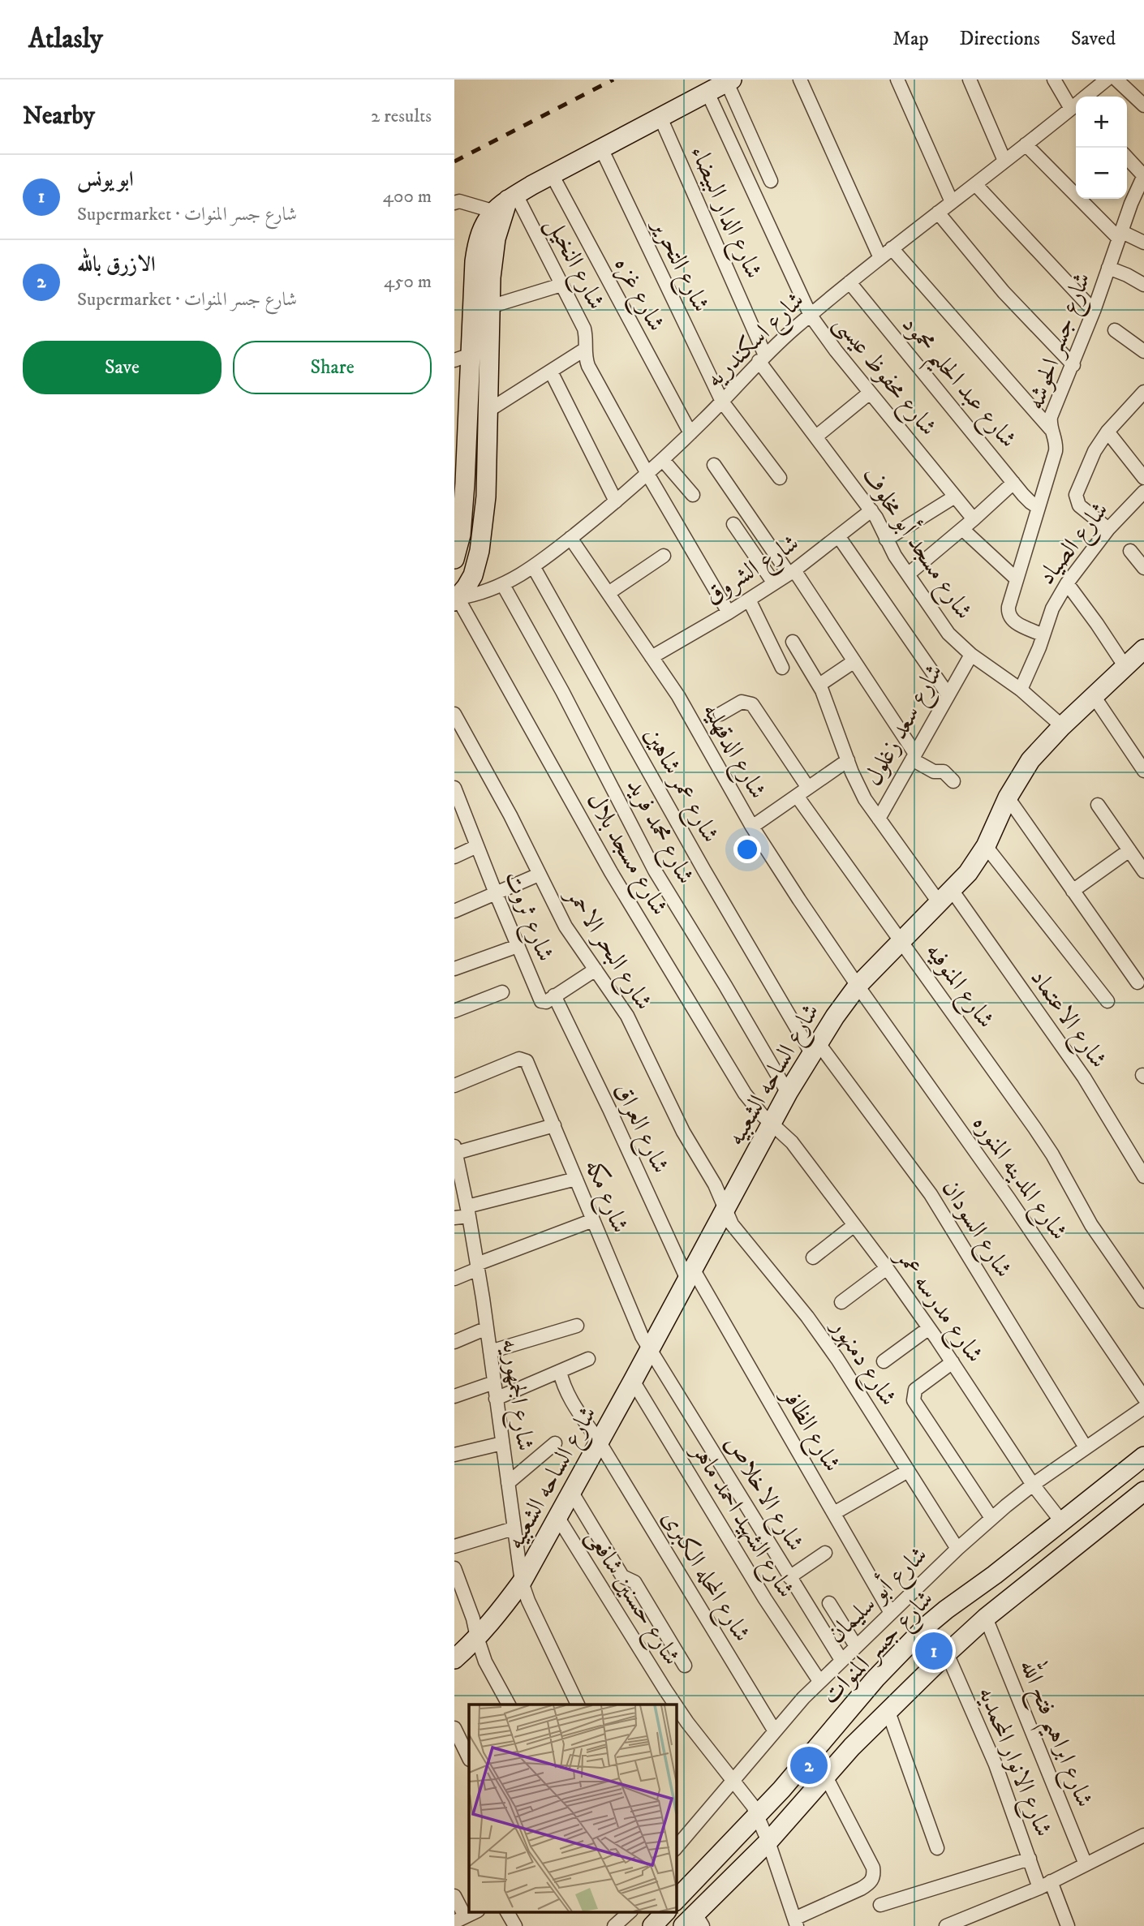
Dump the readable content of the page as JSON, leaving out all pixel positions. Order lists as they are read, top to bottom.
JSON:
{
  "streets": {
    "street": [
      "شارع الدار البيضاء",
      "شارع النخيل",
      "شارع التحرير",
      "شارع غزه",
      "شارع اسكندريه",
      "شارع جسر الحوشه",
      "شارع محفوظ عيسى",
      "شارع عبد الحليم محمود",
      "شارع مسجد أبو مخلوف",
      "شارع الصياد",
      "شارع الشروق",
      "شارع سعد زغلول",
      "شارع الدقهليه",
      "شارع عمر شاهين",
      "شارع محمد فريد",
      "شارع مسجد بلال",
      "شارع ثروت",
      "شارع البحر الاحمر",
      "شارع المنوفيه",
      "شارع الاعتماد",
      "شارع الساحه الشعبيه",
      "شارع العراق",
      "شارع المدينه المنوره",
      "شارع مكه",
      "شارع السودان",
      "شارع مدرسه عمر",
      "شارع دمنهور",
      "شارع الجمهوريه",
      "شارع الظافر",
      "شارع الاخلاص",
      "شارع الشهيد احمد ماهر",
      "شارع المحله الكبرى",
      "شارع أبو سليمان",
      "شارع حسنين شافعى",
      "شارع جسر المنوات",
      "شارع ابراهيم فتح الله",
      "شارع الانوار المحمديه"
    ]
  },
  "crossings": [
    ["شارع الدار البيضاء", "شارع اسكندريه"],
    ["شارع الدار البيضاء", "شارع مسجد أبو مخلوف"],
    ["شارع النخيل", "شارع اسكندريه"],
    ["شارع النخيل", "شارع الشروق"],
    ["شارع التحرير", "شارع اسكندريه"],
    ["شارع غزه", "شارع اسكندريه"],
    ["شارع اسكندريه", "شارع محفوظ عيسى"],
    ["شارع اسكندريه", "شارع عبد الحليم محمود"],
    ["شارع اسكندريه", "شارع مسجد أبو مخلوف"],
    ["شارع اسكندريه", "شارع الدقهليه"],
    ["شارع اسكندريه", "شارع عمر شاهين"],
    ["شارع اسكندريه", "شارع محمد فريد"],
    ["شارع اسكندريه", "شارع مسجد بلال"],
    ["شارع جسر الحوشه", "شارع عبد الحليم محمود"],
    ["شارع جسر الحوشه", "شارع الصياد"],
    ["شارع مسجد أبو مخلوف", "شارع الصياد"],
    ["شارع مسجد أبو مخلوف", "شارع الشروق"],
    ["شارع مسجد أبو مخلوف", "شارع سعد زغلول"],
    ["شارع مسجد أبو مخلوف", "شارع الساحه الشعبيه"],
    ["شارع الشروق", "شارع الدقهليه"],
    ["شارع سعد زغلول", "شارع الاعتماد"],
    ["شارع الدقهليه", "شارع الساحه الشعبيه"],
    ["شارع الدقهليه", "شارع المدينه المنوره"],
    ["شارع عمر شاهين", "شارع الساحه الشعبيه"],
    ["شارع عمر شاهين", "شارع السودان"],
    ["شارع محمد فريد", "شارع الساحه الشعبيه"],
    ["شارع مسجد بلال", "شارع الساحه الشعبيه"],
    ["شارع مسجد بلال", "شارع مدرسه عمر"],
    ["شارع ثروت", "شارع البحر الاحمر"],
    ["شارع ثروت", "شارع العراق"],
    ["شارع البحر الاحمر", "شارع الساحه الشعبيه"],
    ["شارع البحر الاحمر", "شارع دمنهور"],
    ["شارع المنوفيه", "شارع الساحه الشعبيه"],
    ["شارع الاعتماد", "شارع الساحه الشعبيه"],
    ["شارع الساحه الشعبيه", "شارع العراق"],
    ["شارع الساحه الشعبيه", "شارع المدينه المنوره"],
    ["شارع الساحه الشعبيه", "شارع مكه"],
    ["شارع الساحه الشعبيه", "شارع السودان"],
    ["شارع الساحه الشعبيه", "شارع مدرسه عمر"],
    ["شارع الساحه الشعبيه", "شارع دمنهور"],
    ["شارع الساحه الشعبيه", "شارع الجمهوريه"],
    ["شارع الساحه الشعبيه", "شارع الظافر"],
    ["شارع الساحه الشعبيه", "شارع الاخلاص"],
    ["شارع الساحه الشعبيه", "شارع الشهيد احمد ماهر"],
    ["شارع الساحه الشعبيه", "شارع المحله الكبرى"],
    ["شارع الساحه الشعبيه", "شارع حسنين شافعى"],
    ["شارع العراق", "شارع الظافر"],
    ["شارع مكه", "شارع الاخلاص"],
    ["شارع السودان", "شارع أبو سليمان"],
    ["شارع مدرسه عمر", "شارع أبو سليمان"],
    ["شارع مدرسه عمر", "شارع جسر المنوات"],
    ["شارع دمنهور", "شارع أبو سليمان"],
    ["شارع الظافر", "شارع أبو سليمان"],
    ["شارع الاخلاص", "شارع أبو سليمان"],
    ["شارع الشهيد احمد ماهر", "شارع أبو سليمان"],
    ["شارع المحله الكبرى", "شارع أبو سليمان"],
    ["شارع أبو سليمان", "شارع حسنين شافعى"]
  ],
  "page": {
    "header": "Atlasly",
    "nav": ["Map", "Directions", "Saved"],
    "heading": ["Nearby", "2 results"],
    "map_buttons": ["+", "−"],
    "list": [
      {
        "mark": "1",
        "name": "ابو يونس",
        "note": "Supermarket · شارع جسر المنوات",
        "value": "400 m"
      },
      {
        "mark": "2",
        "name": "الازرق بالله",
        "note": "Supermarket · شارع جسر المنوات",
        "value": "450 m"
      }
    ],
    "buttons": ["Save", "Share"],
    "pins": ["1", "2"]
  }
}
